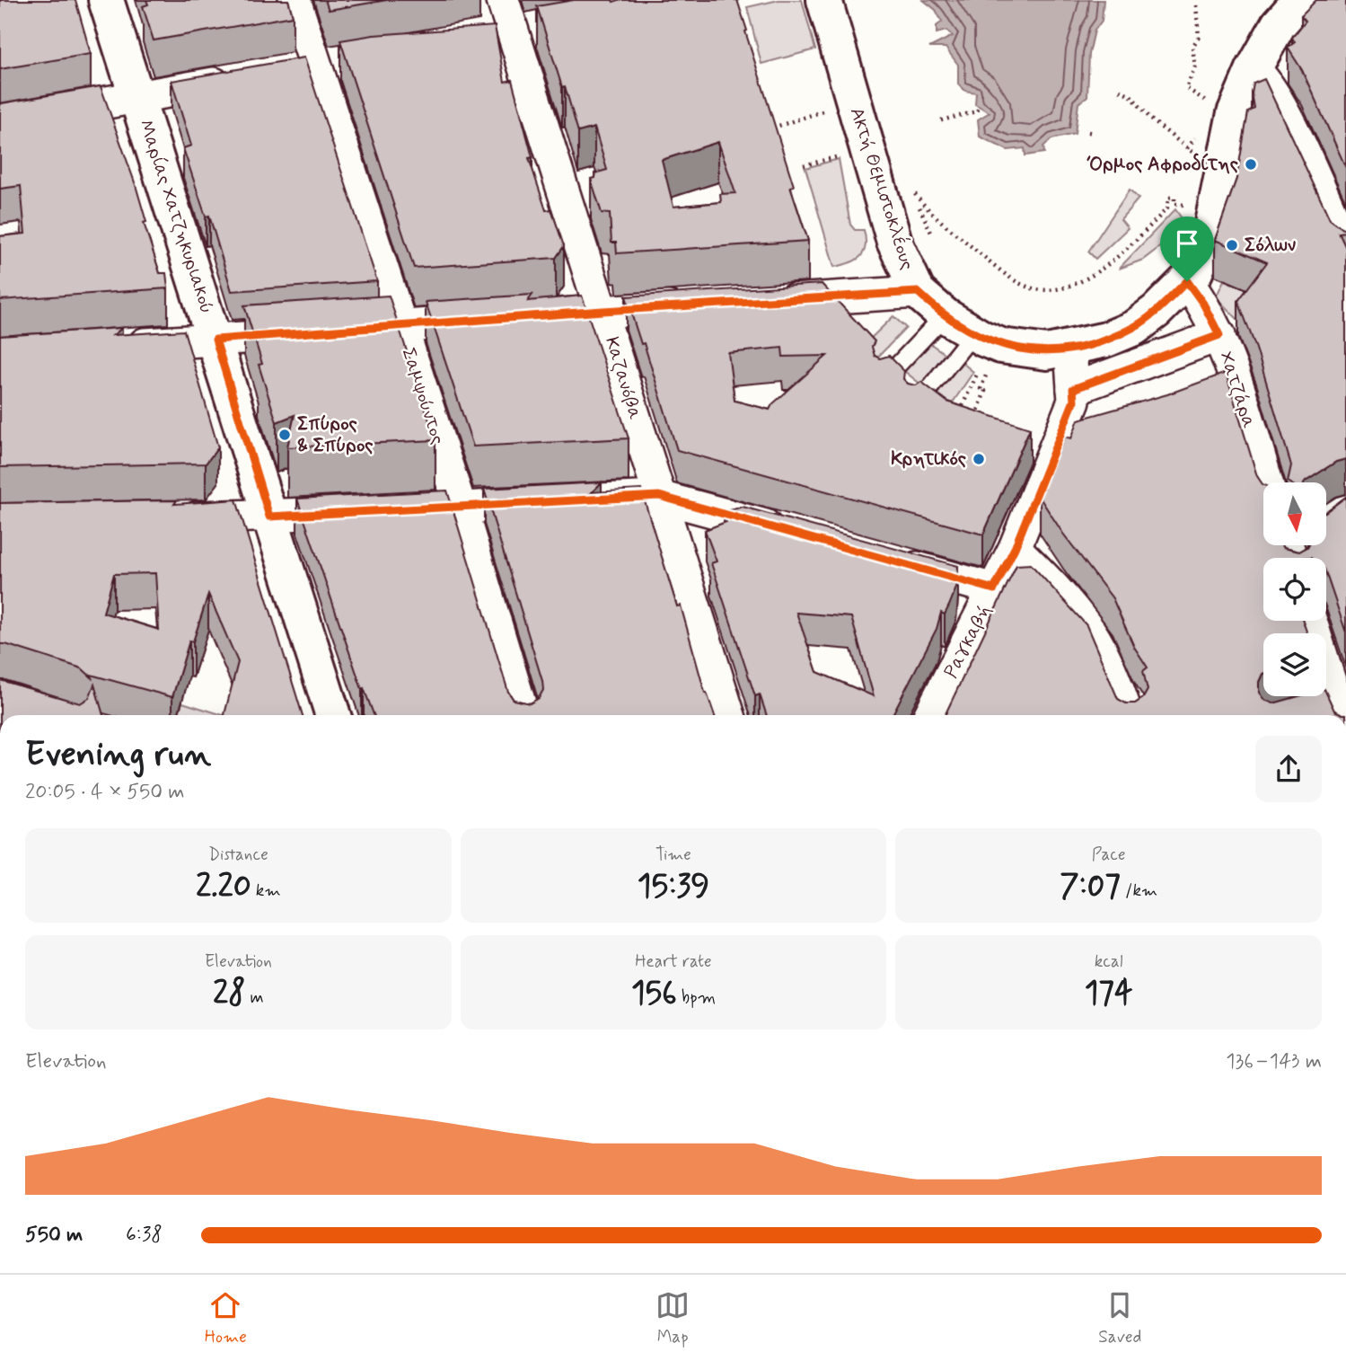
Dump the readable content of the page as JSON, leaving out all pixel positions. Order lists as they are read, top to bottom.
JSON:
{
  "streets": {
    "main road": ["Ακτή Θεμιστοκλέους", "Μαρίας Χατζηκυριακού"],
    "street": [
      "Καζανόβα",
      "Χατζάρα",
      "Σαμψούντος",
      "Ραγκαβή"
    ]
  },
  "crossings": [
    ["Ακτή Θεμιστοκλέους", "Χατζάρα"],
    ["Ακτή Θεμιστοκλέους", "Ραγκαβή"]
  ],
  "places": [
    "Όρμος Αφροδίτης",
    "Σόλων",
    "Σπύρος & Σπύρος",
    "Κρητικός"
  ],
  "north": "bottom",
  "page": {
    "heading": ["Evening run", "20:05 · 4 × 550 m"],
    "stats": [
      ["Distance", "2.20 km"],
      ["Time", "15:39"],
      ["Pace", "7:07 /km"],
      ["Elevation", "28 m"],
      ["Heart rate", "156 bpm"],
      ["kcal", "174"]
    ],
    "chart": ["Elevation", "136–143 m"],
    "list": [
      {
        "name": "550 m",
        "note": "6:38"
      }
    ],
    "tabs": ["Home", "Map", "Saved"]
  }
}
